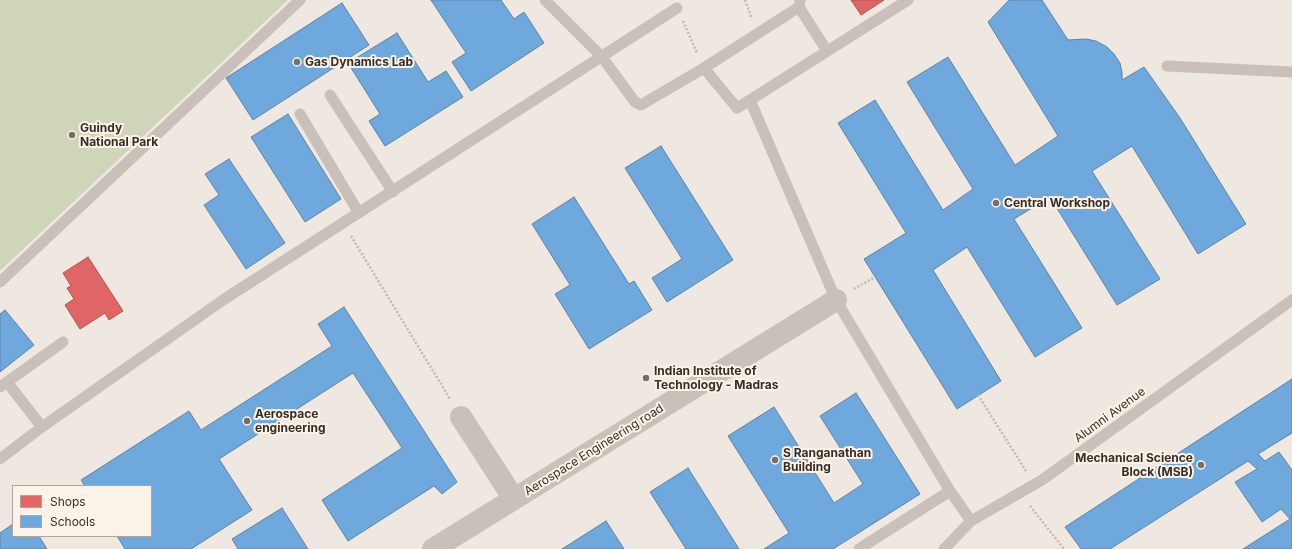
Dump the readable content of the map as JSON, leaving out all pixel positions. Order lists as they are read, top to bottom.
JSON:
{
  "streets": {
    "street": ["Aerospace Engineering road"],
    "lane": ["Alumni Avenue"]
  },
  "places": [
    "Gas Dynamics Lab",
    "Guindy National Park",
    "Central Workshop",
    "Indian Institute of Technology - Madras",
    "Aerospace engineering",
    "S Ranganathan Building",
    "Mechanical Science Block (MSB)"
  ],
  "legend": ["Shops", "Schools"]
}
